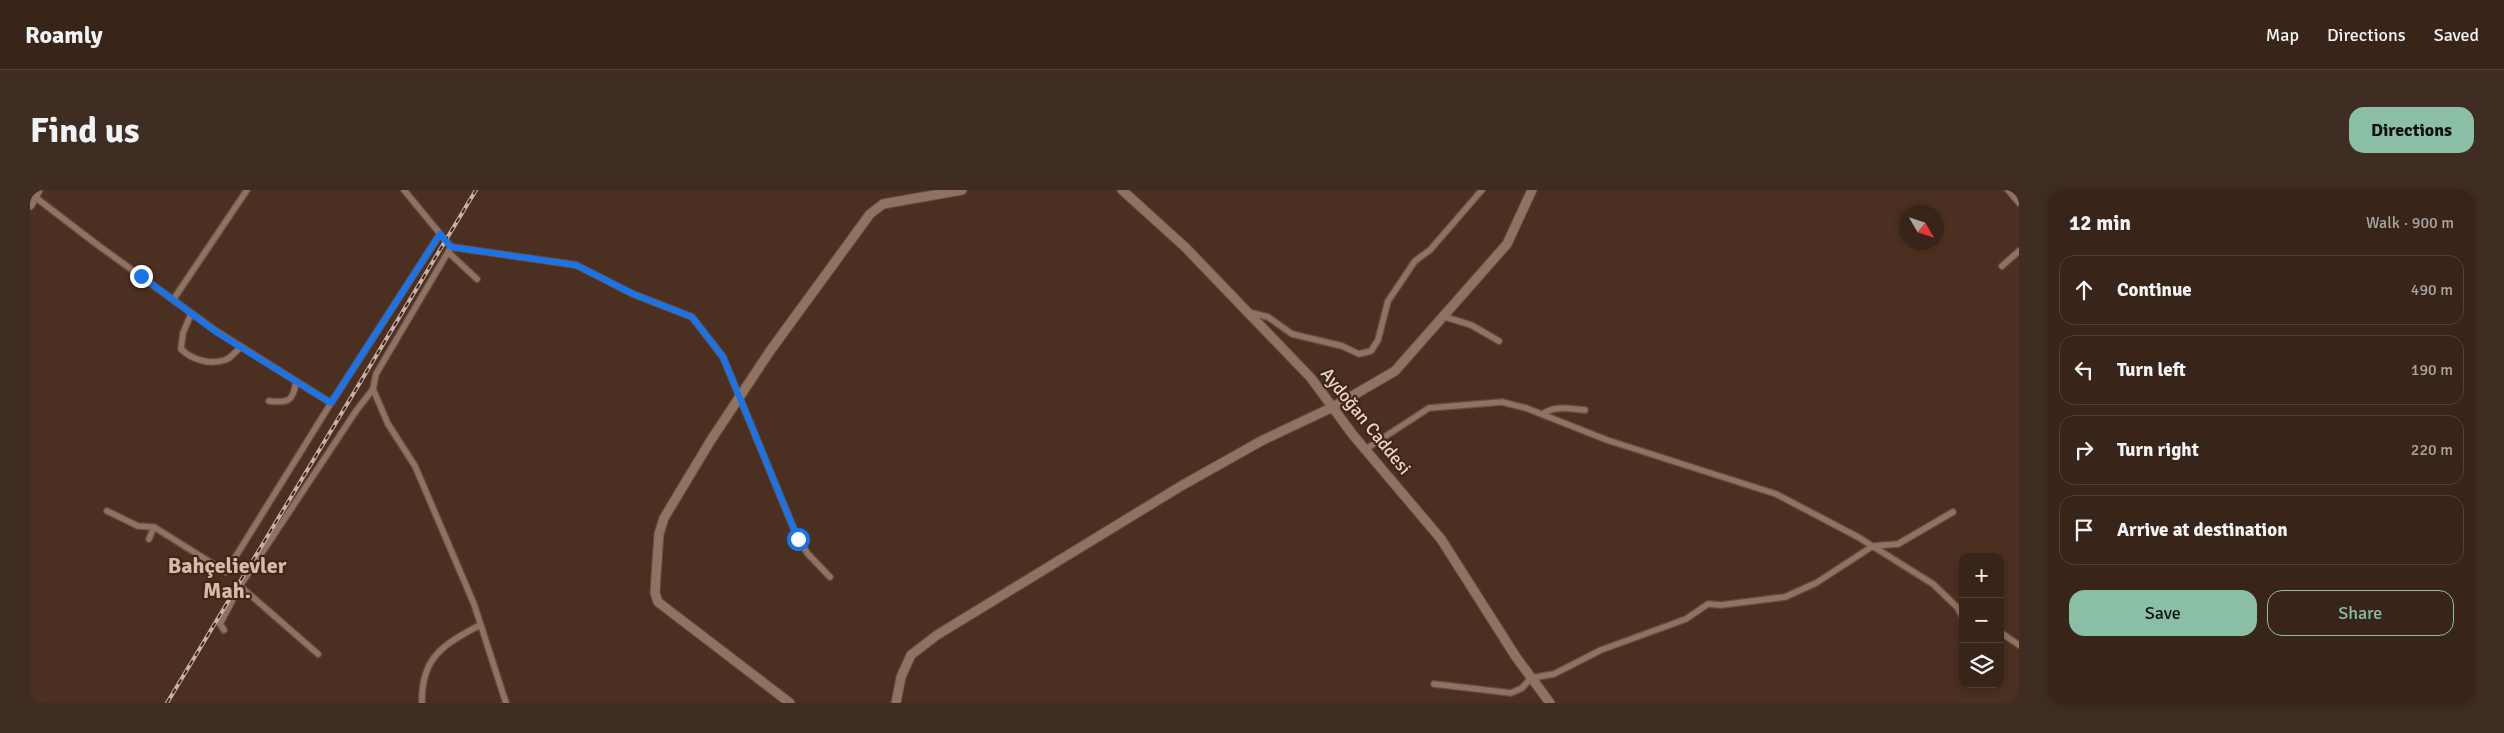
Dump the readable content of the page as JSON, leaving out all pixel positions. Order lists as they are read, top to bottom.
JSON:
{
  "streets": {
    "street": ["Aydoğan Caddesi"]
  },
  "districts": ["Bahçelievler Mah."],
  "north": "bottom right",
  "page": {
    "header": "Roamly",
    "nav": ["Map", "Directions", "Saved"],
    "buttons": [
      "Directions",
      ["Save", "Share"]
    ],
    "title": "Find us",
    "heading": ["12 min", "Walk · 900 m"],
    "list": [
      ["Continue", "490 m"],
      ["Turn left", "190 m"],
      ["Turn right", "220 m"],
      "Arrive at destination"
    ],
    "map_buttons": ["+", "−"]
  }
}
